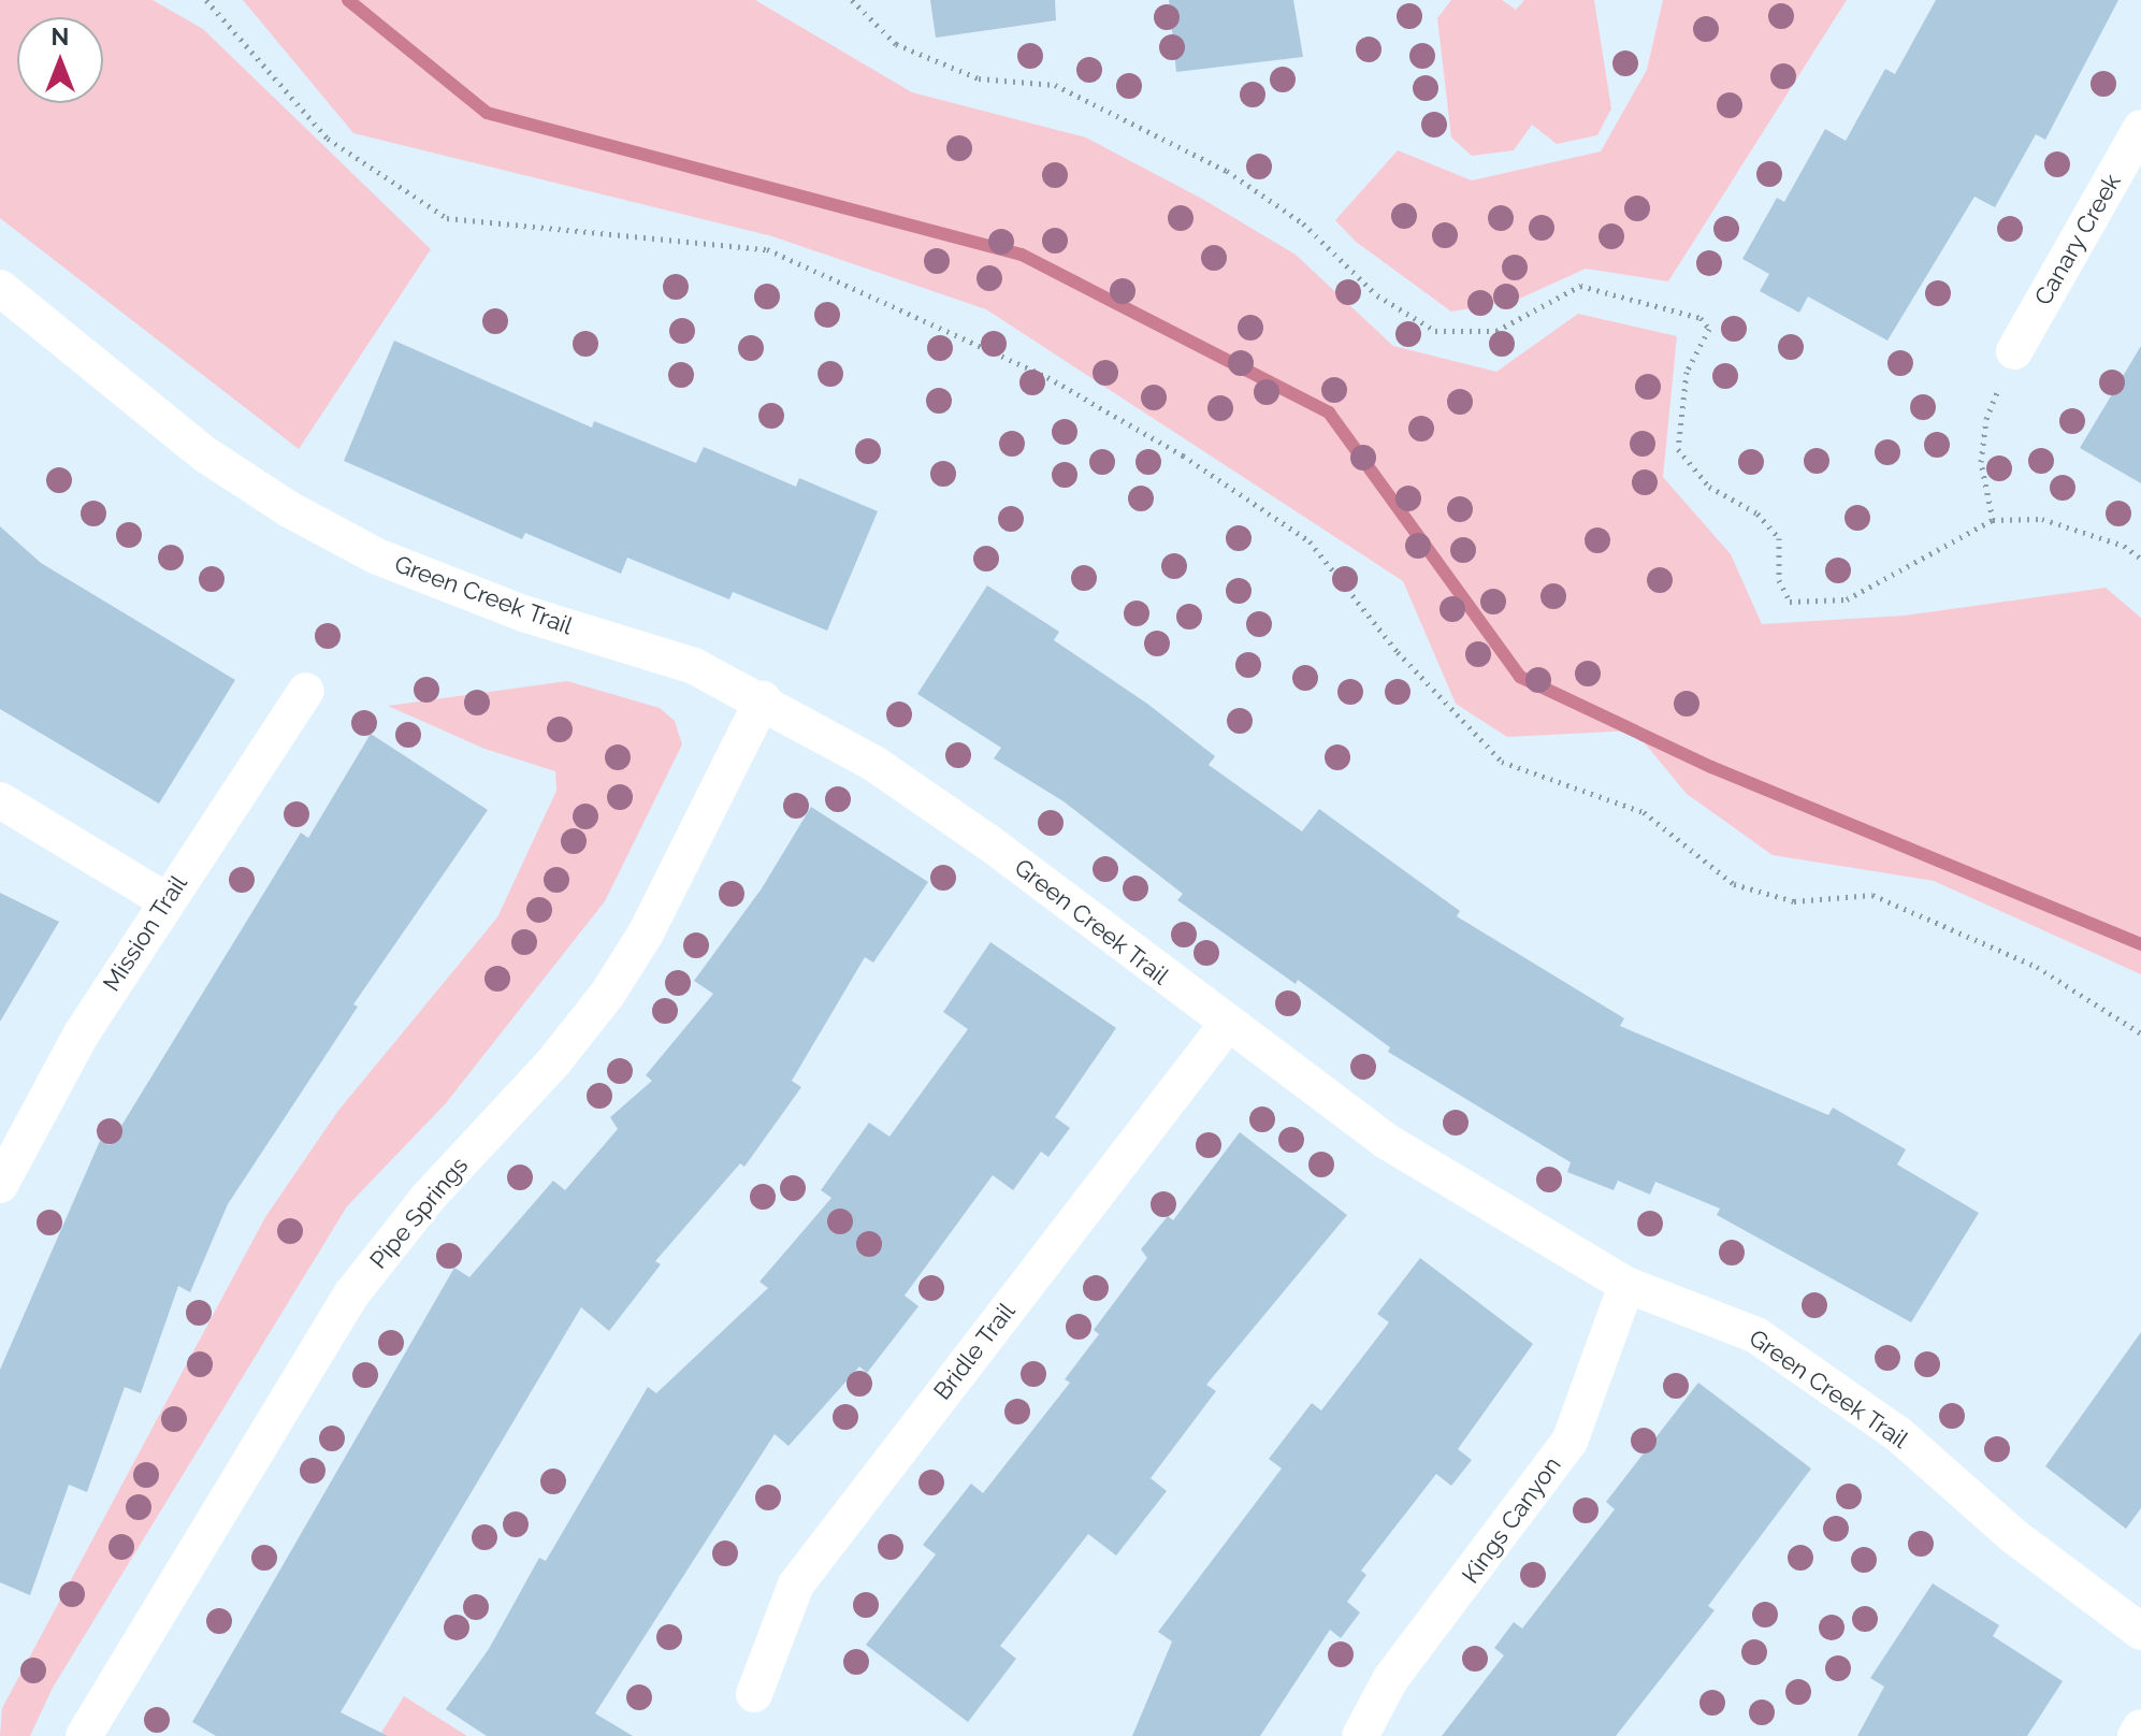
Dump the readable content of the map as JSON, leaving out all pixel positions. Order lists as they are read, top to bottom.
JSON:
{
  "streets": {
    "street": [
      "Canary Creek",
      "Green Creek Trail",
      "Mission Trail",
      "Pipe Springs",
      "Bridle Trail",
      "Kings Canyon"
    ]
  },
  "crossings": [
    ["Green Creek Trail", "Pipe Springs"],
    ["Green Creek Trail", "Bridle Trail"],
    ["Green Creek Trail", "Kings Canyon"]
  ],
  "north": "top"
}
